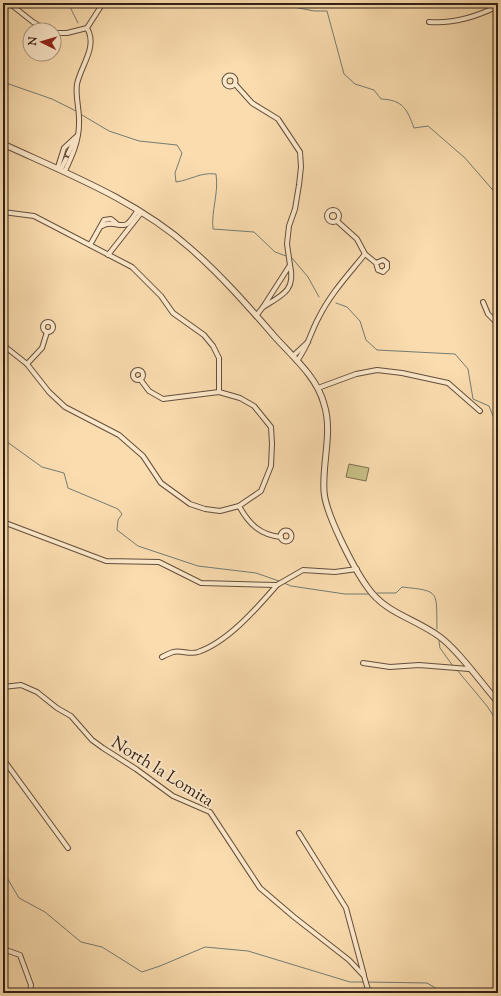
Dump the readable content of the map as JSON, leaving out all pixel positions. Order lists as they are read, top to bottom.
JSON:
{
  "streets": {
    "street": ["North la Lomita"]
  },
  "north": "left"
}
